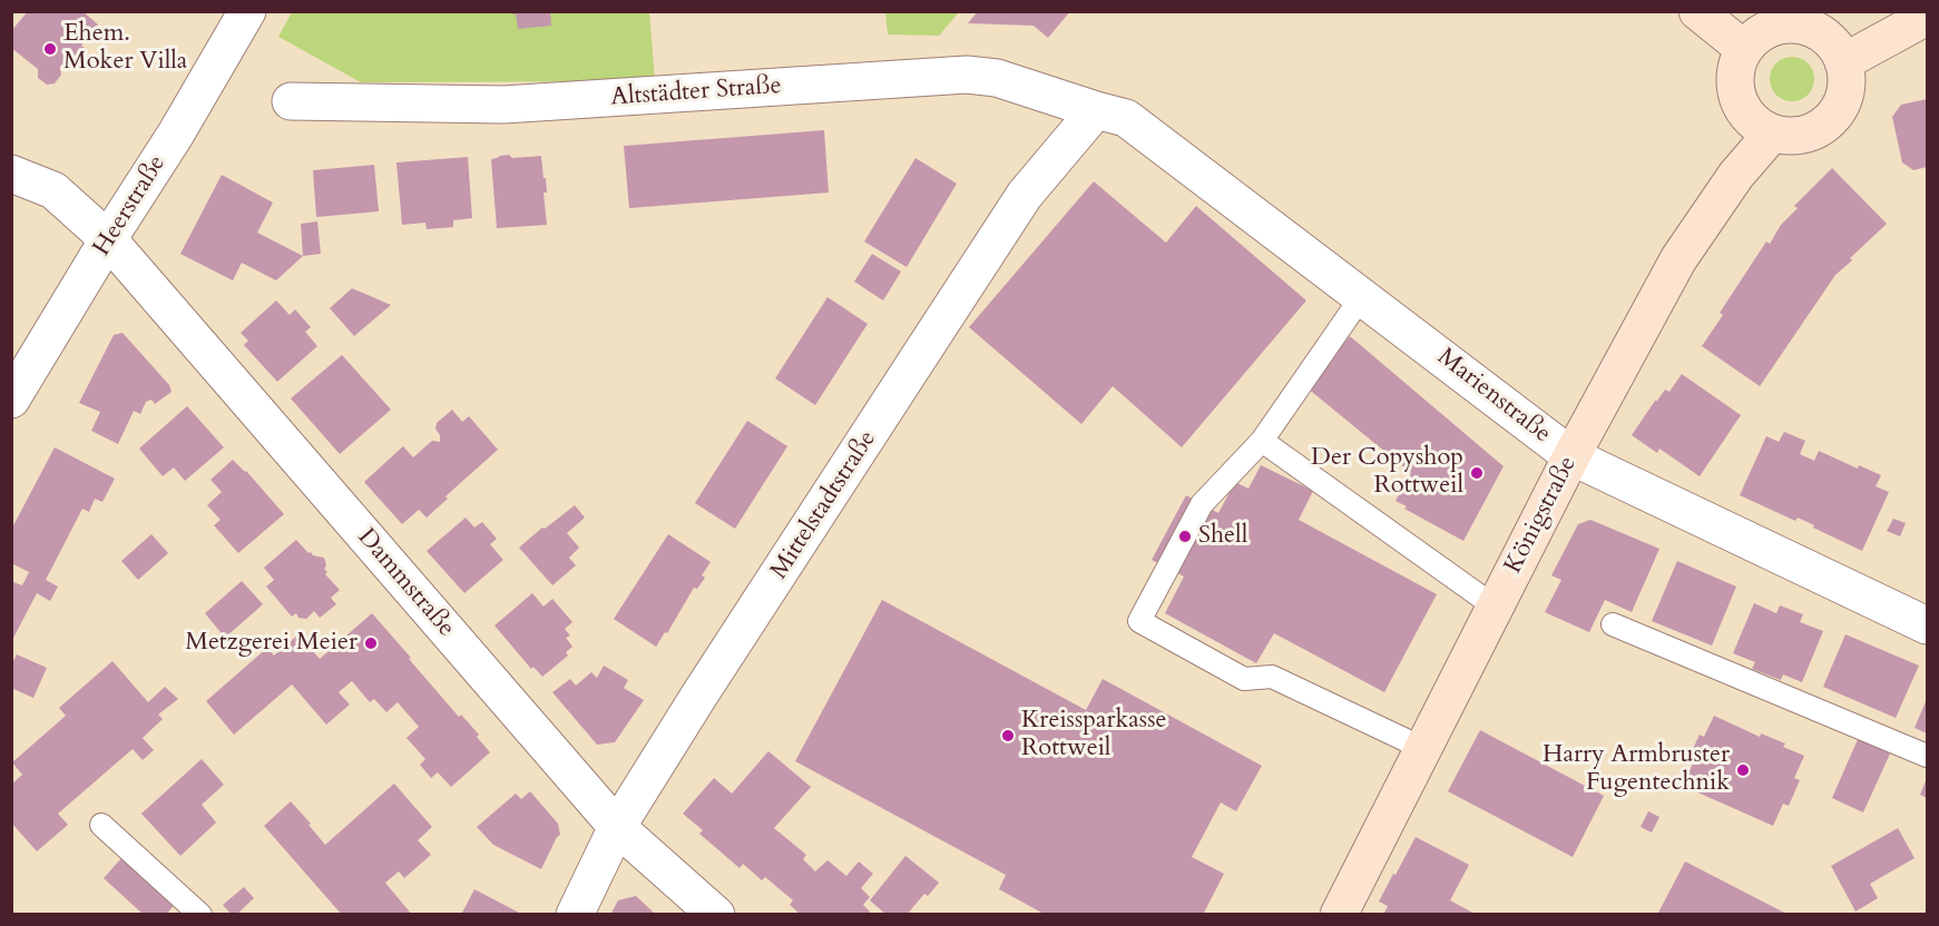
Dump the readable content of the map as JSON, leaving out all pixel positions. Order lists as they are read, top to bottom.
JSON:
{
  "streets": {
    "street": [
      "Altstädter Straße",
      "Heerstraße",
      "Marienstraße",
      "Mittelstadtstraße",
      "Königstraße",
      "Dammstraße"
    ]
  },
  "crossings": [
    ["Altstädter Straße", "Marienstraße"],
    ["Altstädter Straße", "Mittelstadtstraße"],
    ["Heerstraße", "Dammstraße"],
    ["Marienstraße", "Mittelstadtstraße"],
    ["Marienstraße", "Königstraße"],
    ["Mittelstadtstraße", "Dammstraße"]
  ],
  "places": [
    "Ehem. Moker Villa",
    "Der Copyshop Rottweil",
    "Shell",
    "Metzgerei Meier",
    "Kreissparkasse Rottweil",
    "Harry Armbruster Fugentechnik"
  ]
}
